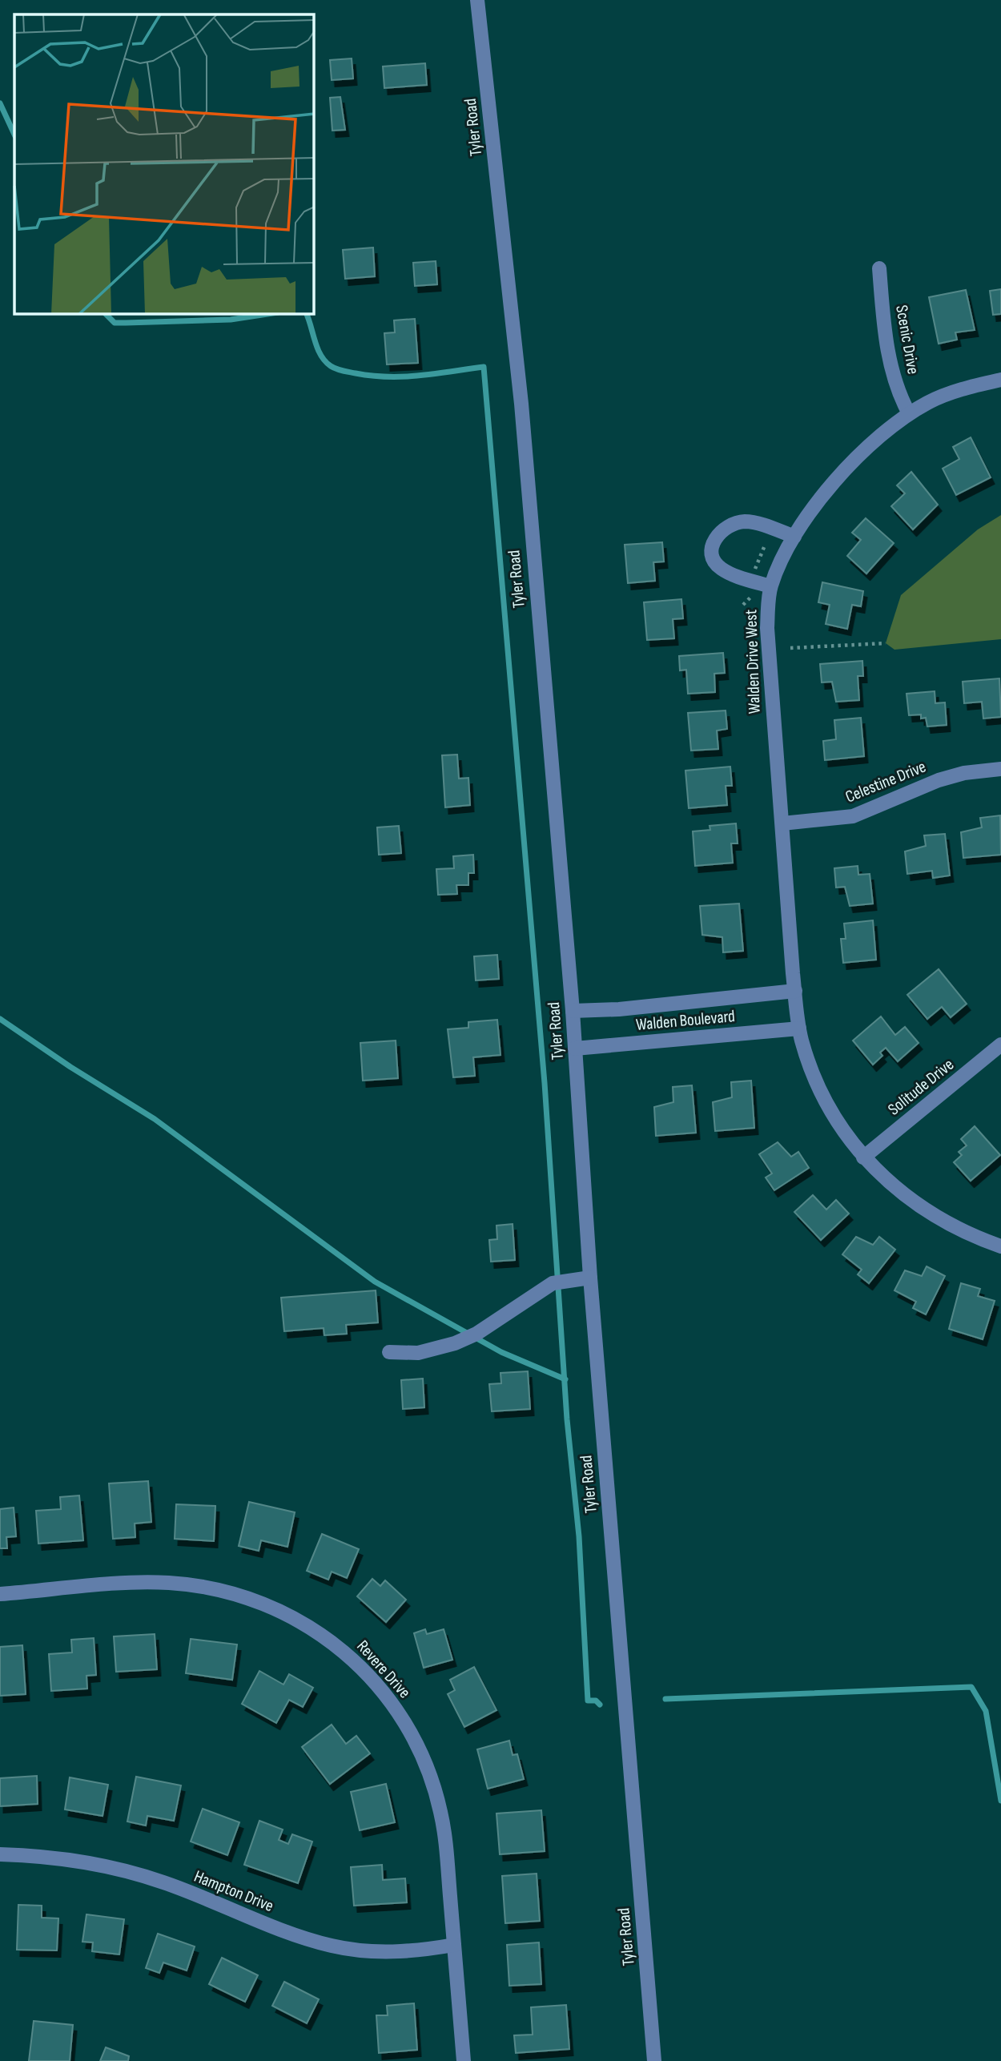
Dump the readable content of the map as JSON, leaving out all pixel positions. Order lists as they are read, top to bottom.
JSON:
{
  "streets": {
    "street": [
      "Tyler Road",
      "Scenic Drive",
      "Walden Drive West",
      "Celestine Drive",
      "Walden Boulevard",
      "Solitude Drive",
      "Revere Drive",
      "Hampton Drive"
    ]
  },
  "crossings": [
    ["Tyler Road", "Walden Boulevard"],
    ["Scenic Drive", "Walden Drive West"],
    ["Walden Drive West", "Celestine Drive"],
    ["Walden Drive West", "Walden Boulevard"],
    ["Walden Drive West", "Solitude Drive"],
    ["Revere Drive", "Hampton Drive"]
  ]
}
